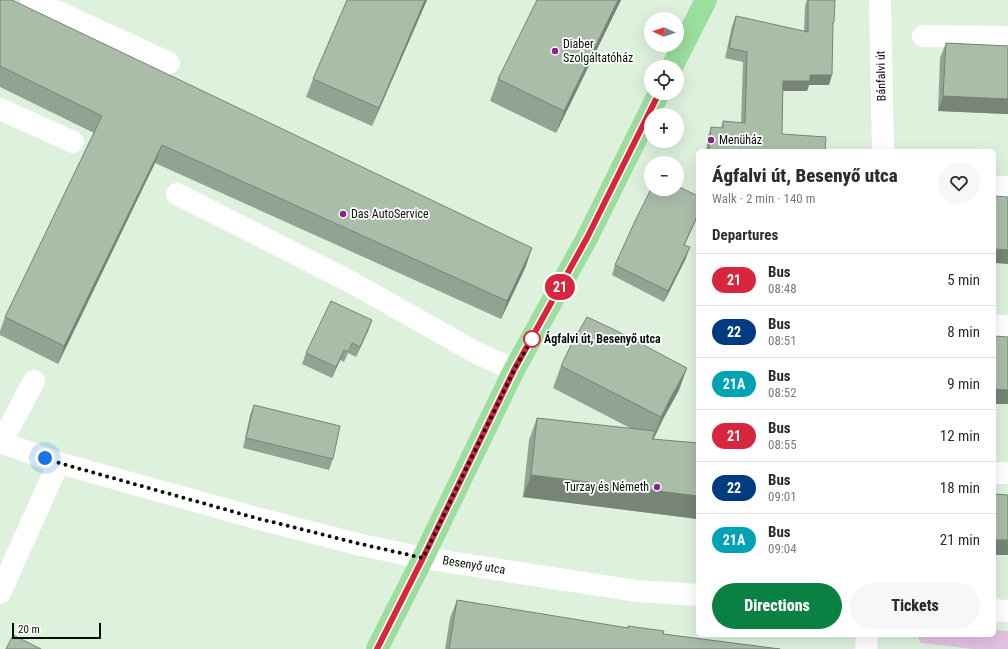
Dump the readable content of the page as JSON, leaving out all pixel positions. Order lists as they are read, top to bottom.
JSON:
{
  "streets": {
    "street": ["Bánfalvi út", "Besenyő utca"]
  },
  "places": [
    "Diaber Szolgáltatóház",
    "Menüház",
    "Das AutoService",
    "Ágfalvi út, Besenyő utca",
    "Turzay és Németh"
  ],
  "lines": ["bus line 21"],
  "scale_bar": "20 m",
  "north": "left",
  "page": {
    "on_map": "21",
    "map_buttons": ["+", "−"],
    "heading": [
      ["Ágfalvi út, Besenyő utca", "Walk · 2 min · 140 m"],
      "Departures"
    ],
    "list": [
      {
        "mark": "21",
        "name": "Bus",
        "note": "08:48",
        "value": "5 min"
      },
      {
        "mark": "22",
        "name": "Bus",
        "note": "08:51",
        "value": "8 min"
      },
      {
        "mark": "21A",
        "name": "Bus",
        "note": "08:52",
        "value": "9 min"
      },
      {
        "mark": "21",
        "name": "Bus",
        "note": "08:55",
        "value": "12 min"
      },
      {
        "mark": "22",
        "name": "Bus",
        "note": "09:01",
        "value": "18 min"
      },
      {
        "mark": "21A",
        "name": "Bus",
        "note": "09:04",
        "value": "21 min"
      }
    ],
    "buttons": ["Directions", "Tickets"],
    "scale": "20 m"
  }
}
